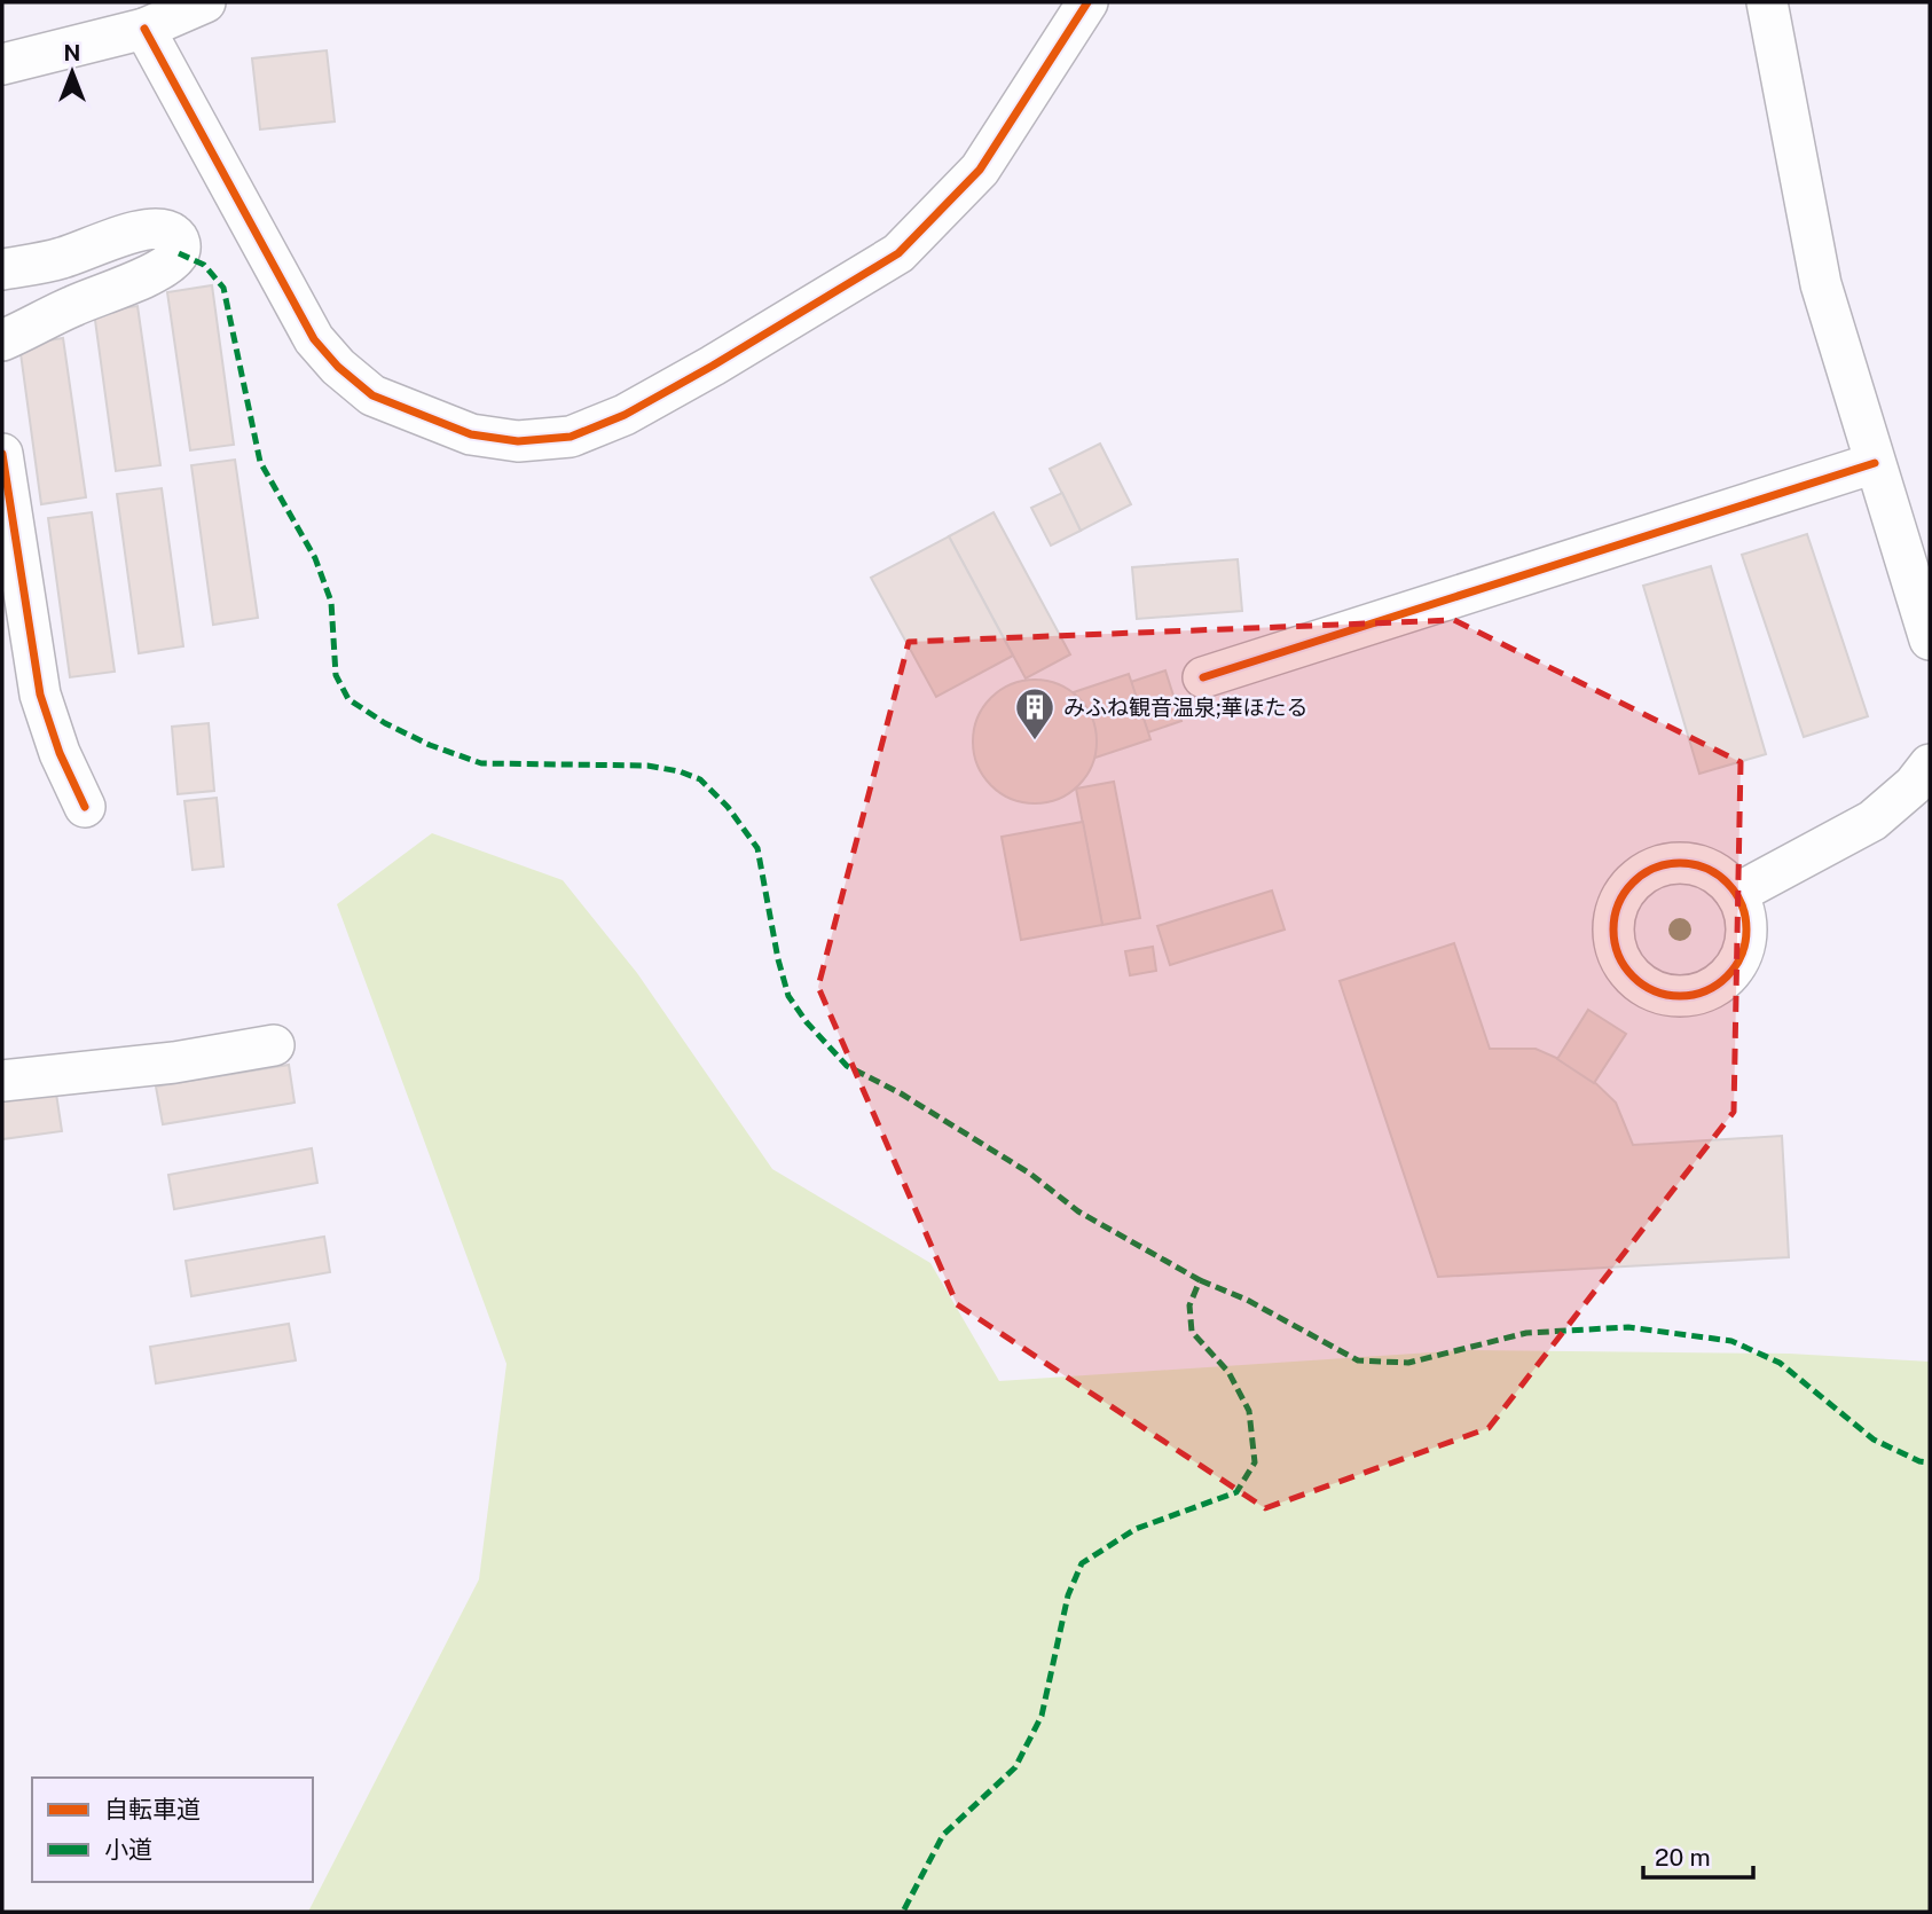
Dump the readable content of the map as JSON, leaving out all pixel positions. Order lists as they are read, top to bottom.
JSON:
{
  "places": {
    "building": ["みふね観音温泉;華ほたる"]
  },
  "legend": ["自転車道", "小道"],
  "scale_bar": "20 m",
  "north": "top"
}
